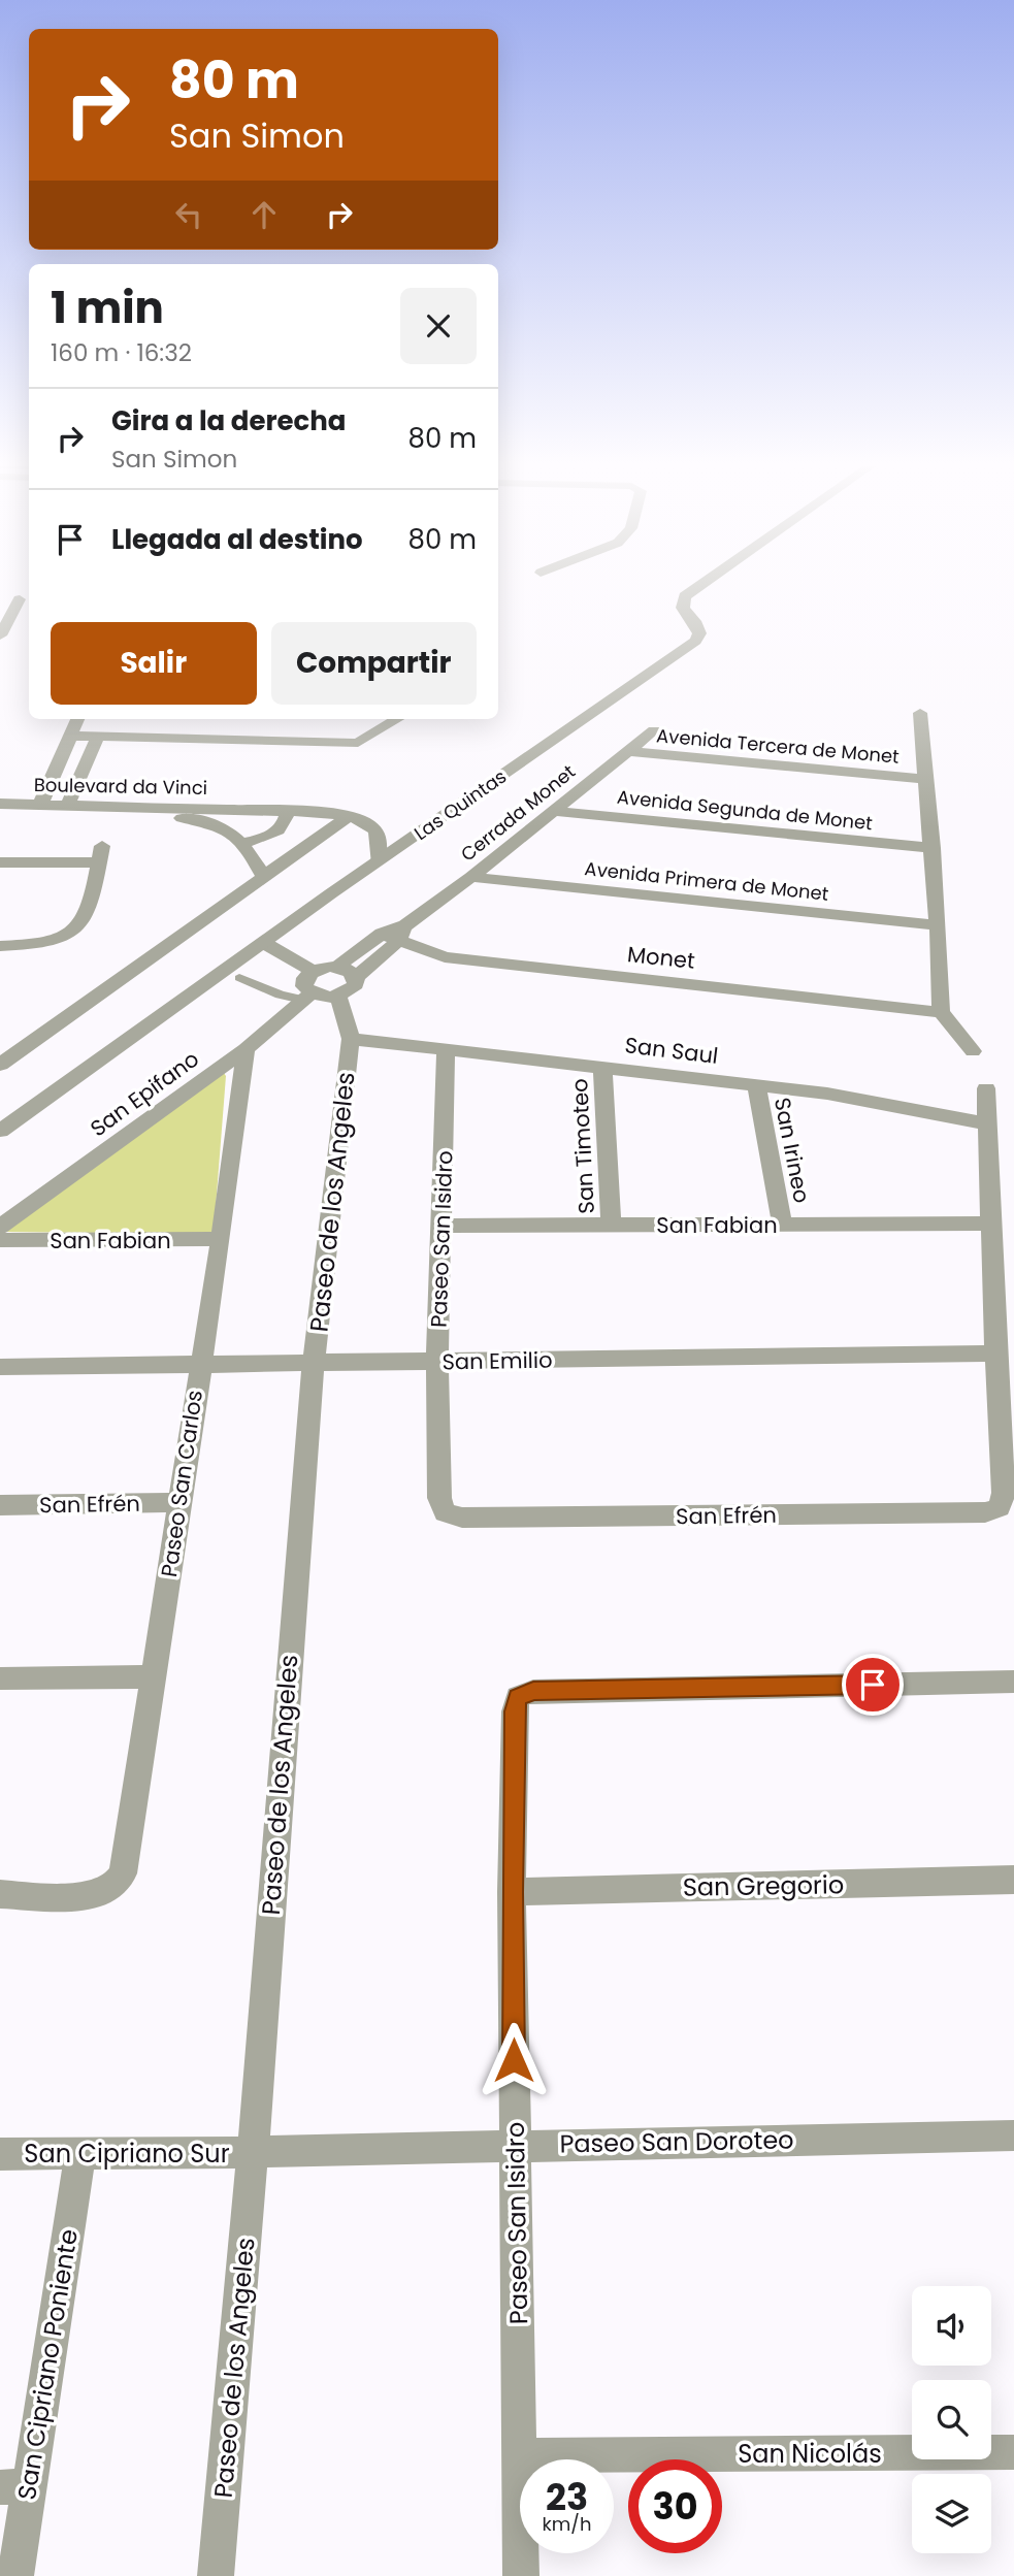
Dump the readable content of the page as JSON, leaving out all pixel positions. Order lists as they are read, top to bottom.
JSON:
{
  "streets": {
    "street": [
      "Avenida Tercera de Monet",
      "Boulevard da Vinci",
      "Las Quintas",
      "Avenida Segunda de Monet",
      "Cerrada Monet",
      "Avenida Primera de Monet",
      "Monet",
      "San Saul",
      "San Epifano",
      "San Timoteo",
      "San Irineo",
      "Paseo de los Angeles",
      "San Fabian",
      "Paseo San Isidro",
      "San Emilio",
      "Paseo San Carlos",
      "San Efrén",
      "San Gregorio",
      "Paseo San Doroteo",
      "San Cipriano Sur",
      "San Cipriano Poniente",
      "San Nicolás"
    ]
  },
  "crossings": [
    ["Avenida Tercera de Monet", "Cerrada Monet"],
    ["Avenida Segunda de Monet", "Cerrada Monet"],
    ["Cerrada Monet", "Avenida Primera de Monet"],
    ["Cerrada Monet", "Monet"],
    ["Cerrada Monet", "San Epifano"],
    ["Cerrada Monet", "Paseo de los Angeles"],
    ["San Saul", "San Timoteo"],
    ["San Saul", "San Irineo"],
    ["San Saul", "Paseo de los Angeles"],
    ["San Saul", "Paseo San Isidro"],
    ["San Epifano", "Paseo de los Angeles"],
    ["San Epifano", "Paseo San Carlos"],
    ["San Timoteo", "San Fabian"],
    ["San Irineo", "San Fabian"],
    ["Paseo de los Angeles", "San Emilio"],
    ["Paseo de los Angeles", "Paseo San Doroteo"],
    ["Paseo de los Angeles", "San Cipriano Sur"],
    ["San Fabian", "Paseo San Isidro"],
    ["San Fabian", "Paseo San Carlos"],
    ["Paseo San Isidro", "San Emilio"],
    ["Paseo San Isidro", "San Efrén"],
    ["Paseo San Isidro", "San Gregorio"],
    ["Paseo San Isidro", "Paseo San Doroteo"],
    ["Paseo San Isidro", "San Nicolás"],
    ["San Emilio", "Paseo San Carlos"],
    ["San Emilio", "San Efrén"],
    ["Paseo San Carlos", "San Efrén"],
    ["Paseo San Doroteo", "San Cipriano Sur"],
    ["San Cipriano Sur", "San Cipriano Poniente"]
  ],
  "page": {
    "turn": ["80 m", "San Simon"],
    "heading": ["1 min", "160 m · 16:32"],
    "list": [
      {
        "name": "Gira a la derecha",
        "note": "San Simon",
        "value": "80 m"
      },
      {
        "name": "Llegada al destino",
        "value": "80 m"
      }
    ],
    "buttons": ["Salir", "Compartir"],
    "speed": "23 km/h",
    "limit": "30"
  }
}
